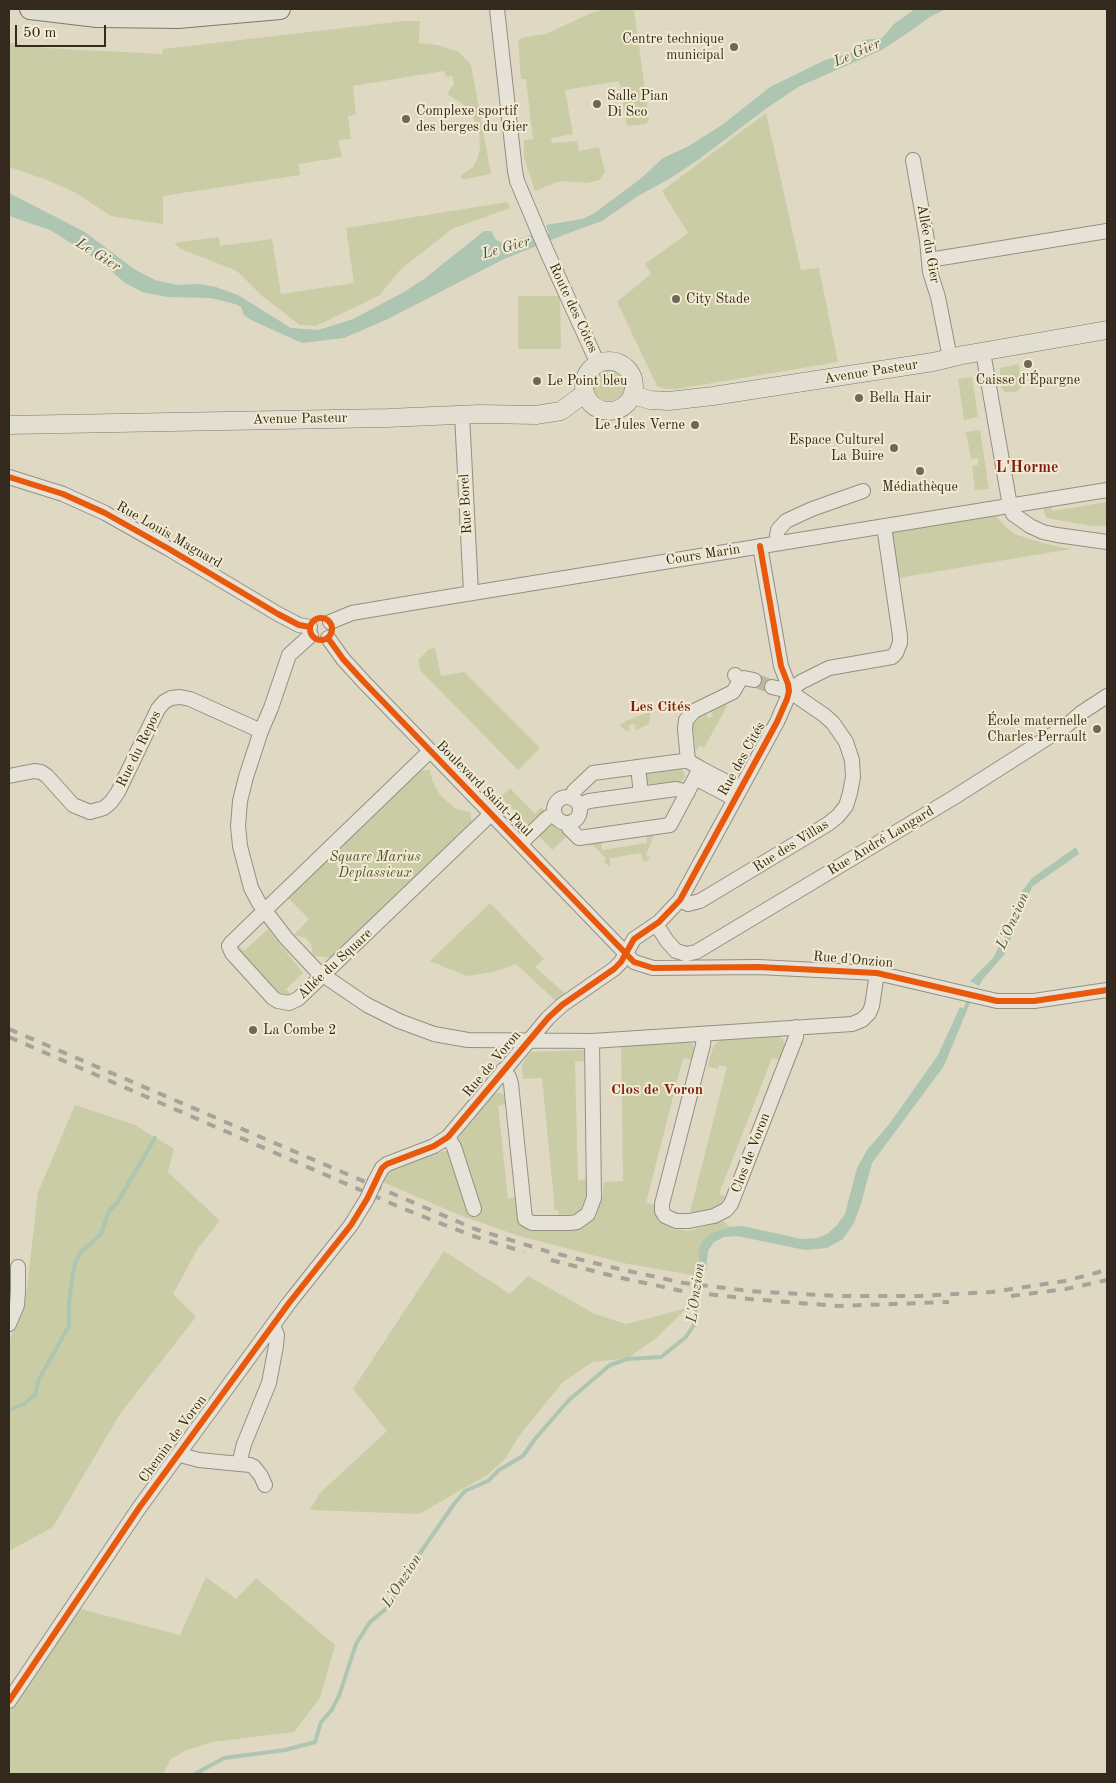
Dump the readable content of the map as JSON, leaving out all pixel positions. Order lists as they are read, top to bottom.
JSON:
{
  "streets": {
    "main road": ["Avenue Pasteur"],
    "street": [
      "Allée du Gier",
      "Route des Côtes",
      "Rue Borel",
      "Rue Louis Magnard",
      "Cours Marin",
      "Rue du Repos",
      "Rue des Cités",
      "Boulevard Saint-Paul",
      "Rue André Langard",
      "Rue des Villas",
      "Rue d'Onzion",
      "Allée du Square",
      "Rue de Voron",
      "Clos de Voron",
      "Chemin de Voron"
    ]
  },
  "crossings": [
    ["Allée du Gier", "Avenue Pasteur"],
    ["Route des Côtes", "Avenue Pasteur"],
    ["Avenue Pasteur", "Rue Borel"],
    ["Rue Borel", "Cours Marin"],
    ["Rue Louis Magnard", "Cours Marin"],
    ["Rue Louis Magnard", "Boulevard Saint-Paul"],
    ["Cours Marin", "Boulevard Saint-Paul"],
    ["Rue des Cités", "Boulevard Saint-Paul"],
    ["Rue des Cités", "Rue André Langard"],
    ["Rue des Cités", "Rue des Villas"],
    ["Rue des Cités", "Rue d'Onzion"],
    ["Rue des Cités", "Rue de Voron"],
    ["Boulevard Saint-Paul", "Rue d'Onzion"],
    ["Boulevard Saint-Paul", "Allée du Square"],
    ["Boulevard Saint-Paul", "Rue de Voron"],
    ["Rue d'Onzion", "Rue de Voron"],
    ["Rue de Voron", "Chemin de Voron"]
  ],
  "districts": ["L'Horme", "Les Cités", "Clos de Voron"],
  "water": ["Le Gier", "L'Onzion"],
  "parks": ["Square Marius Deplassieux"],
  "places": [
    "Centre technique municipal",
    "Salle Pian Di Sco",
    "Complexe sportif des berges du Gier",
    "City Stade",
    "Caisse d'Épargne",
    "Le Point bleu",
    "Bella Hair",
    "Le Jules Verne",
    "Espace Culturel La Buire",
    "Médiathèque",
    "École maternelle Charles Perrault",
    "La Combe 2"
  ],
  "scale_bar": "50 m"
}
